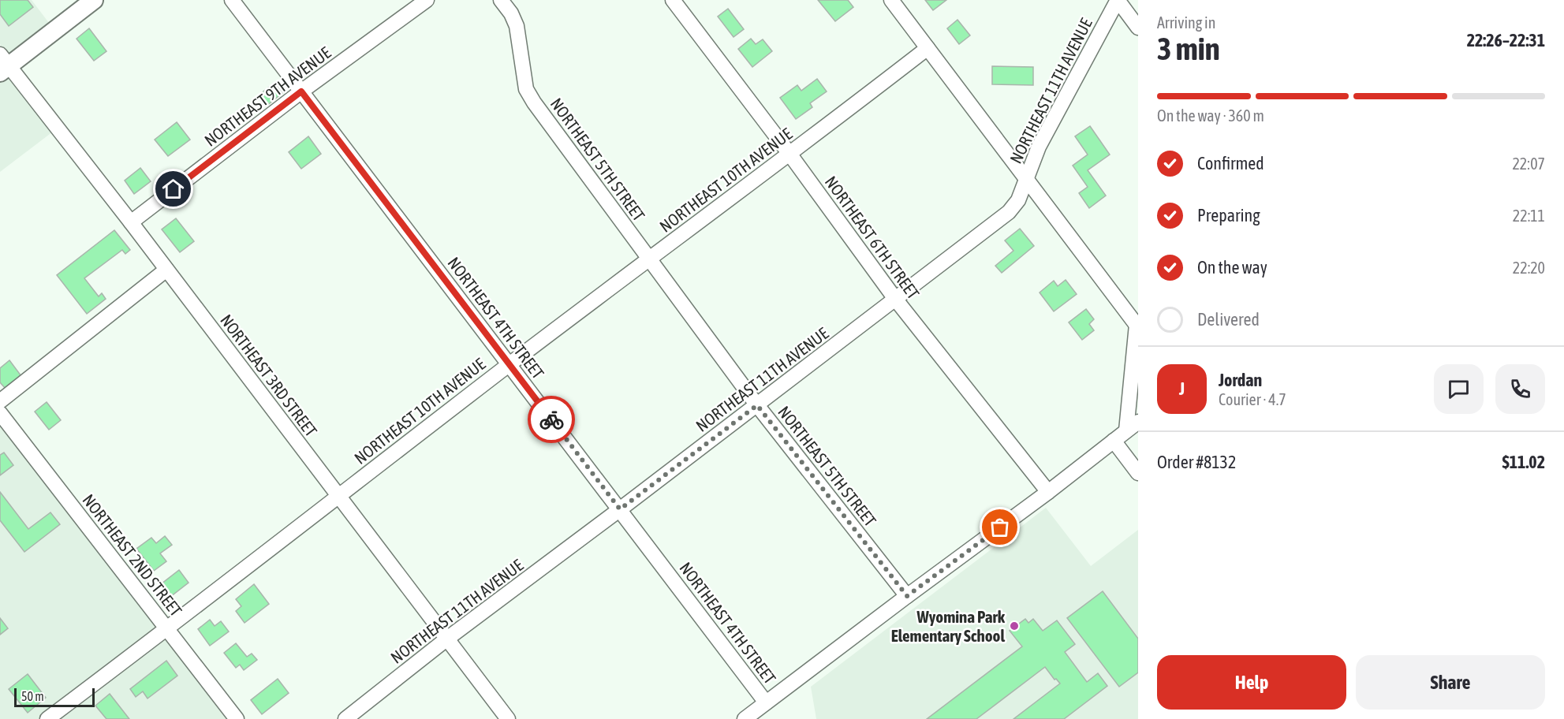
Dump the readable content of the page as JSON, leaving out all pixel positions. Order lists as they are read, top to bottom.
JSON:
{
  "streets": {
    "street": [
      "NORTHEAST 11TH AVENUE",
      "NORTHEAST 9TH AVENUE",
      "NORTHEAST 5TH STREET",
      "NORTHEAST 10TH AVENUE",
      "NORTHEAST 6TH STREET",
      "NORTHEAST 4TH STREET",
      "NORTHEAST 3RD STREET",
      "NORTHEAST 2ND STREET"
    ]
  },
  "crossings": [
    ["NORTHEAST 11TH AVENUE", "NORTHEAST 5TH STREET"],
    ["NORTHEAST 11TH AVENUE", "NORTHEAST 6TH STREET"],
    ["NORTHEAST 11TH AVENUE", "NORTHEAST 4TH STREET"],
    ["NORTHEAST 11TH AVENUE", "NORTHEAST 3RD STREET"],
    ["NORTHEAST 9TH AVENUE", "NORTHEAST 4TH STREET"],
    ["NORTHEAST 9TH AVENUE", "NORTHEAST 3RD STREET"],
    ["NORTHEAST 5TH STREET", "NORTHEAST 10TH AVENUE"],
    ["NORTHEAST 10TH AVENUE", "NORTHEAST 6TH STREET"],
    ["NORTHEAST 10TH AVENUE", "NORTHEAST 4TH STREET"],
    ["NORTHEAST 10TH AVENUE", "NORTHEAST 3RD STREET"],
    ["NORTHEAST 10TH AVENUE", "NORTHEAST 2ND STREET"]
  ],
  "places": ["Wyomina Park Elementary School"],
  "scale_bar": "50 m",
  "page": {
    "heading": ["3 min", "Arriving in", "22:26–22:31"],
    "panel": [
      "Jordan",
      "Courier · 4.7",
      "Order #8132",
      "$11.02"
    ],
    "bar": "On the way · 360 m",
    "list": [
      ["Confirmed", "22:07"],
      ["Preparing", "22:11"],
      ["On the way", "22:20"],
      "Delivered"
    ],
    "round": "J",
    "buttons": ["Help", "Share"],
    "scale": "50 m"
  }
}
